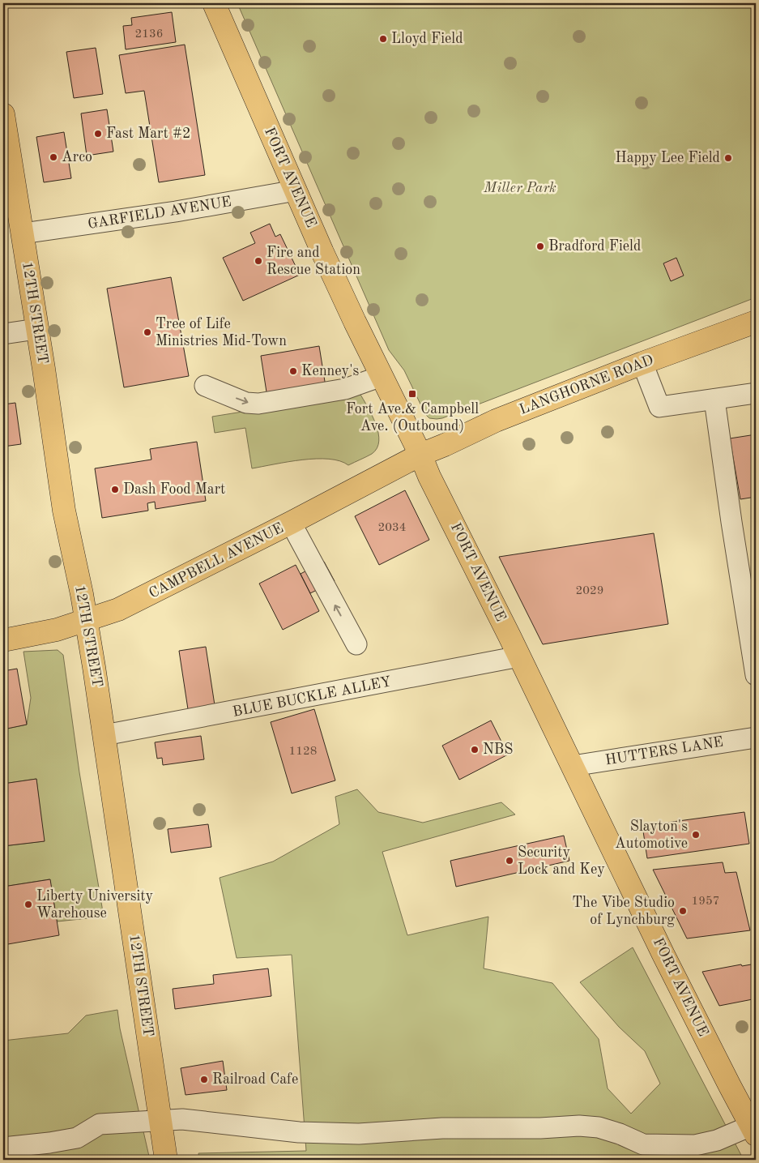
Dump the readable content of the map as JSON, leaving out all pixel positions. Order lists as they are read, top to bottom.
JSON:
{
  "streets": {
    "main road": [
      "FORT AVENUE",
      "12TH STREET",
      "LANGHORNE ROAD",
      "CAMPBELL AVENUE"
    ],
    "street": ["GARFIELD AVENUE", "BLUE BUCKLE ALLEY", "HUTTERS LANE"]
  },
  "crossings": [
    ["FORT AVENUE", "GARFIELD AVENUE"],
    ["FORT AVENUE", "LANGHORNE ROAD"],
    ["FORT AVENUE", "CAMPBELL AVENUE"],
    ["FORT AVENUE", "BLUE BUCKLE ALLEY"],
    ["FORT AVENUE", "HUTTERS LANE"],
    ["GARFIELD AVENUE", "12TH STREET"],
    ["12TH STREET", "CAMPBELL AVENUE"],
    ["12TH STREET", "BLUE BUCKLE ALLEY"],
    ["LANGHORNE ROAD", "CAMPBELL AVENUE"]
  ],
  "parks": ["Miller Park"],
  "places": {
    "other": [
      "Lloyd Field",
      "Fast Mart #2",
      "Arco",
      "Happy Lee Field",
      "Bradford Field",
      "Fire and Rescue Station",
      "Tree of Life Ministries Mid-Town",
      "Kenney's",
      "Dash Food Mart",
      "NBS",
      "Slayton's Automotive",
      "Security Lock and Key",
      "Liberty University Warehouse",
      "The Vibe Studio of Lynchburg",
      "Railroad Cafe"
    ],
    "transit": ["Fort Ave.& Campbell Ave. (Outbound)"]
  },
  "house_numbers": [
    "2136",
    "2034",
    "2029",
    "1128",
    "1957"
  ]
}
